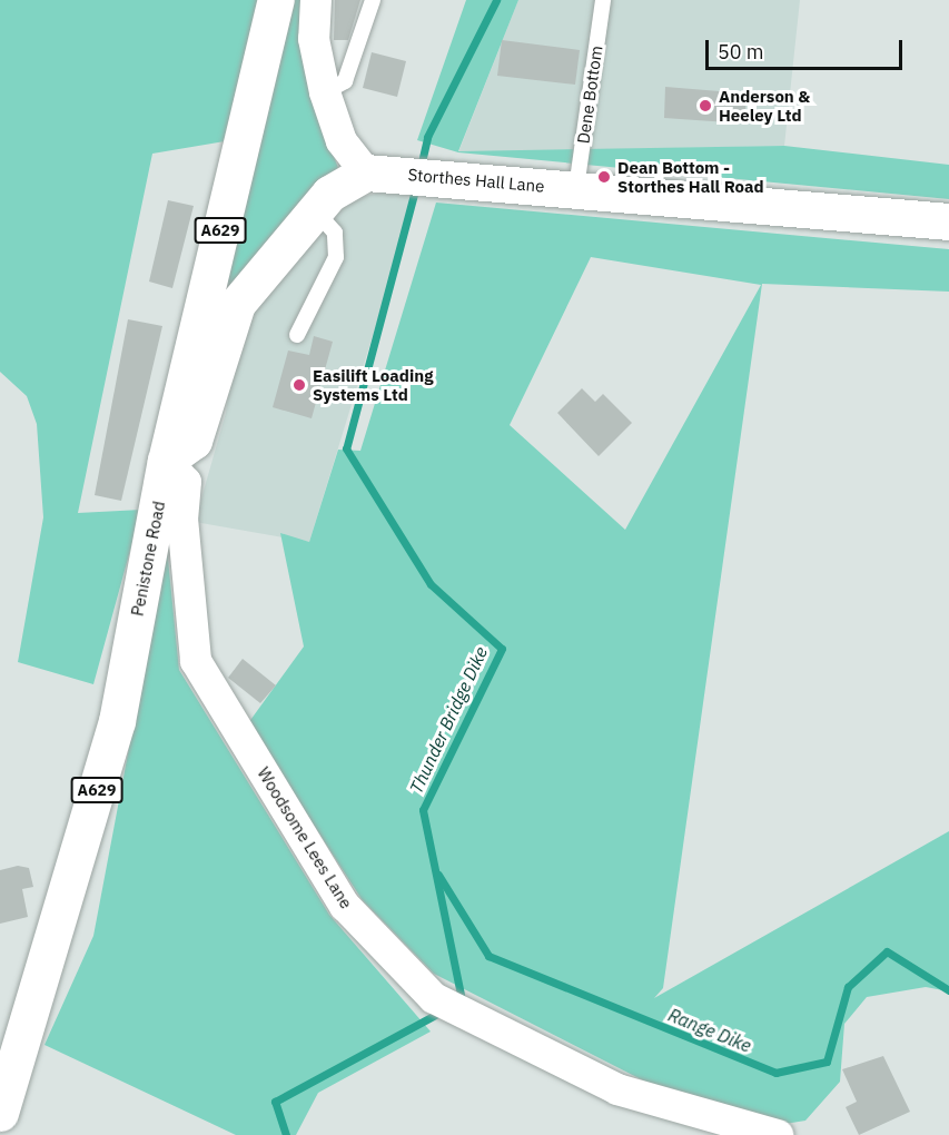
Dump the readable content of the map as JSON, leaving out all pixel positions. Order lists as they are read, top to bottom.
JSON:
{
  "streets": {
    "main road": ["Storthes Hall Lane", "A629", "Penistone Road"],
    "street": ["Woodsome Lees Lane"],
    "lane": ["Dene Bottom"]
  },
  "crossings": [
    ["Dene Bottom", "Storthes Hall Lane"],
    ["Penistone Road", "Woodsome Lees Lane"]
  ],
  "water": ["Thunder Bridge Dike", "Range Dike"],
  "places": ["Anderson & Heeley Ltd", "Dean Bottom - Storthes Hall Road", "Easilift Loading Systems Ltd"],
  "scale_bar": "50 m"
}
